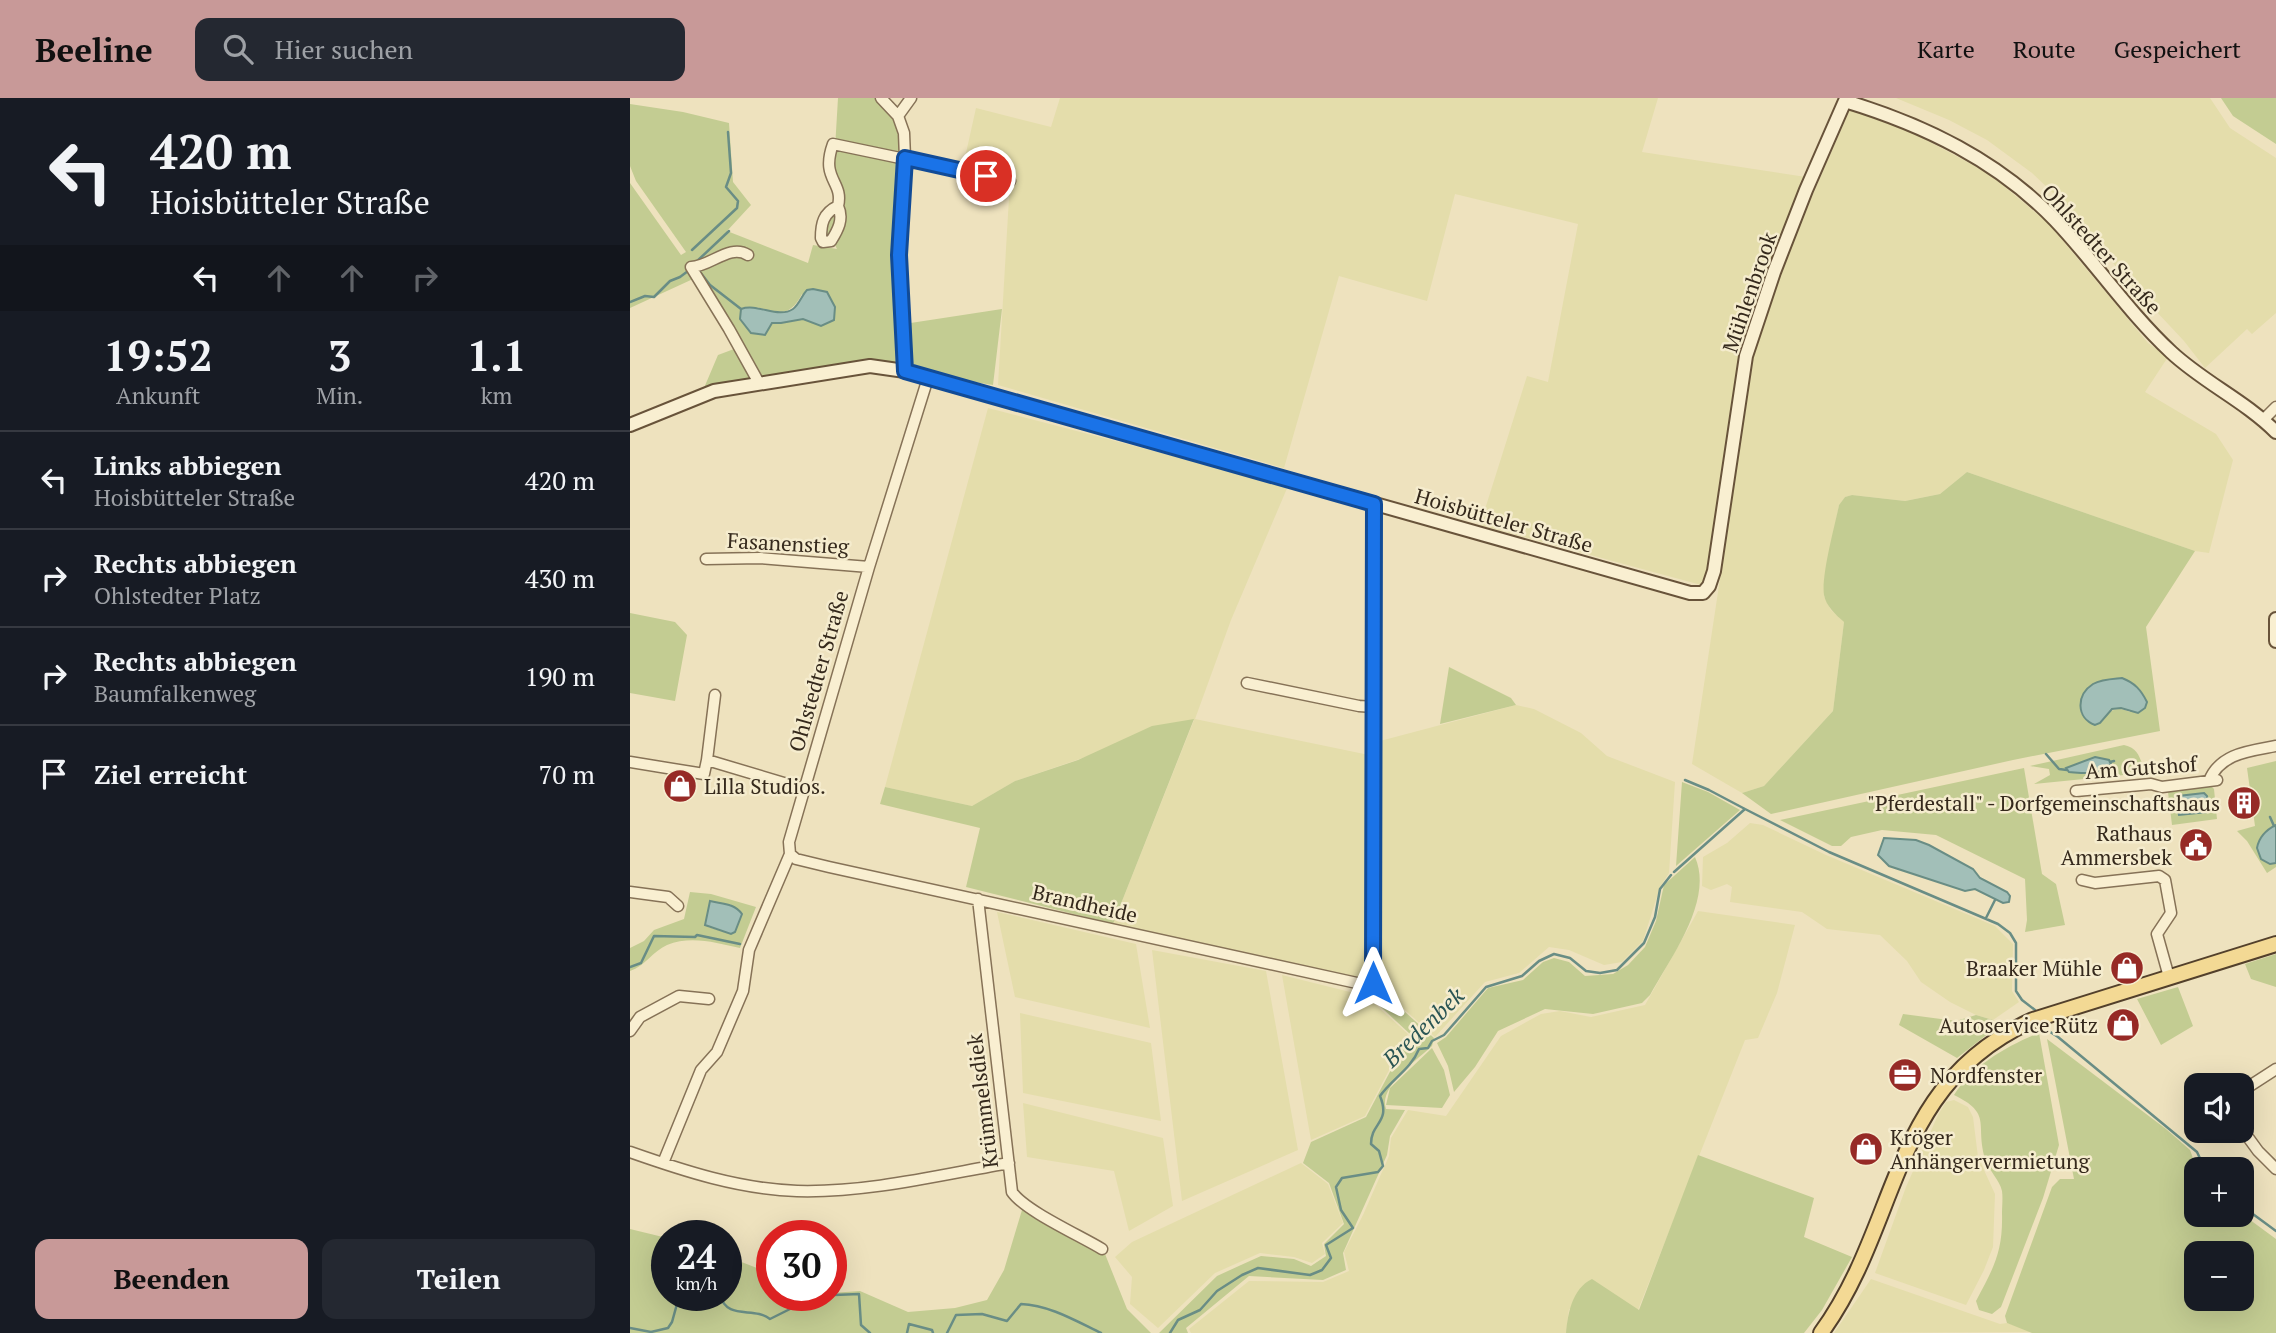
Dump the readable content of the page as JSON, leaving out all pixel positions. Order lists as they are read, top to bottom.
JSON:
{
  "streets": {
    "street": [
      "Ohlstedter Straße",
      "Mühlenbrook",
      "Hoisbütteler Straße",
      "Fasanenstieg",
      "Am Gutshof",
      "Brandheide",
      "Krümmelsdiek"
    ]
  },
  "crossings": [
    ["Ohlstedter Straße", "Mühlenbrook"],
    ["Ohlstedter Straße", "Hoisbütteler Straße"],
    ["Ohlstedter Straße", "Fasanenstieg"],
    ["Ohlstedter Straße", "Brandheide"],
    ["Mühlenbrook", "Hoisbütteler Straße"],
    ["Brandheide", "Krümmelsdiek"]
  ],
  "water": ["Bredenbek"],
  "places": {
    "shop": [
      "Lilla Studios.",
      "Braaker Mühle",
      "Autoservice Rütz",
      "Kröger Anhängervermietung"
    ],
    "building": ["\"Pferdestall\" - Dorfgemeinschaftshaus"],
    "public building": ["Rathaus Ammersbek"],
    "office": ["Nordfenster"]
  },
  "page": {
    "header": "Beeline",
    "search": "Hier suchen",
    "nav": ["Karte", "Route", "Gespeichert"],
    "turn": ["420 m", "Hoisbütteler Straße"],
    "eta": [
      "19:52",
      "Ankunft",
      "3",
      "Min.",
      "1.1",
      "km"
    ],
    "list": [
      {
        "name": "Links abbiegen",
        "note": "Hoisbütteler Straße",
        "value": "420 m"
      },
      {
        "name": "Rechts abbiegen",
        "note": "Ohlstedter Platz",
        "value": "430 m"
      },
      {
        "name": "Rechts abbiegen",
        "note": "Baumfalkenweg",
        "value": "190 m"
      },
      {
        "name": "Ziel erreicht",
        "value": "70 m"
      }
    ],
    "map_buttons": ["+", "−"],
    "speed": "24 km/h",
    "limit": "30",
    "buttons": ["Beenden", "Teilen"]
  }
}
